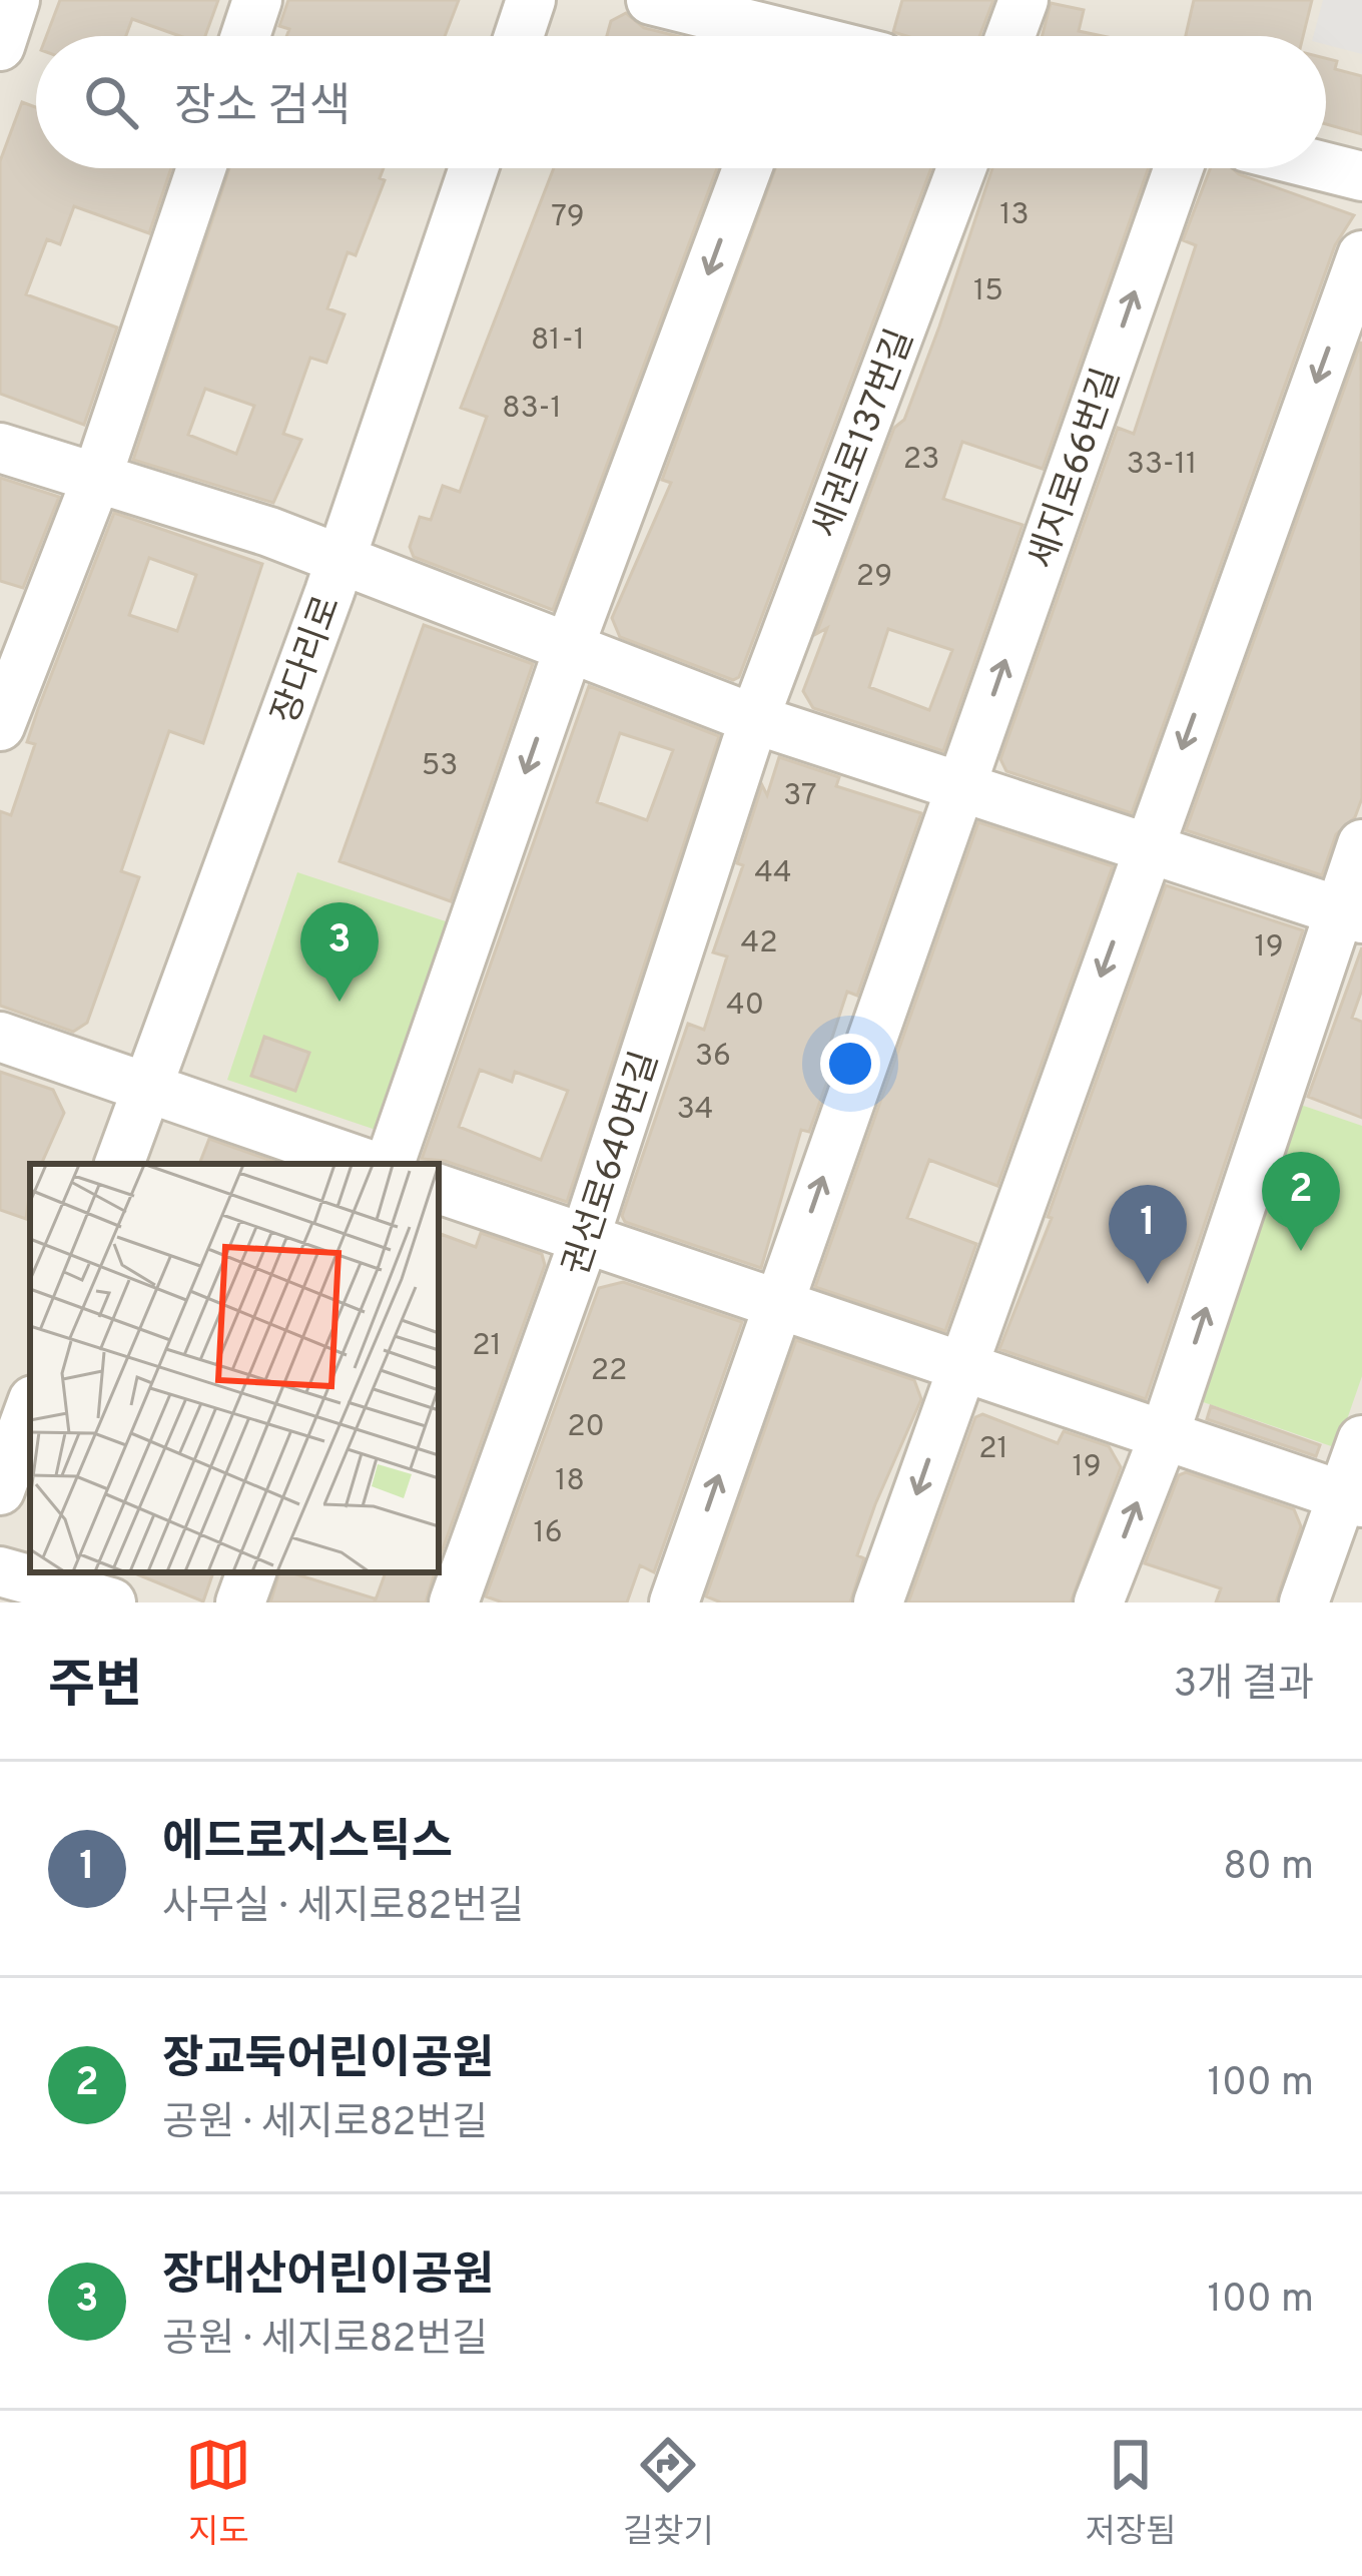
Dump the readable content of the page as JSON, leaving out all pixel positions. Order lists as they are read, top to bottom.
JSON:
{
  "streets": {
    "street": [
      "세권로137번길",
      "세지로66번길",
      "장다리로",
      "권선로640번길"
    ]
  },
  "crossings": [
    ["세권로137번길", "권선로640번길"]
  ],
  "house_numbers": [
    "13",
    "79",
    "15",
    "81-1",
    "83-1",
    "23",
    "33-11",
    "29",
    "53",
    "37",
    "44",
    "42",
    "19",
    "40",
    "36",
    "34",
    "21",
    "22",
    "20",
    "21",
    "19",
    "18",
    "16"
  ],
  "page": {
    "search": "장소 검색",
    "pins": ["3", "2", "1"],
    "heading": ["주변", "3개 결과"],
    "list": [
      {
        "mark": "1",
        "name": "에드로지스틱스",
        "note": "사무실 · 세지로82번길",
        "value": "80 m"
      },
      {
        "mark": "2",
        "name": "장교둑어린이공원",
        "note": "공원 · 세지로82번길",
        "value": "100 m"
      },
      {
        "mark": "3",
        "name": "장대산어린이공원",
        "note": "공원 · 세지로82번길",
        "value": "100 m"
      }
    ],
    "nav": ["지도", "길찾기", "저장됨"]
  }
}
